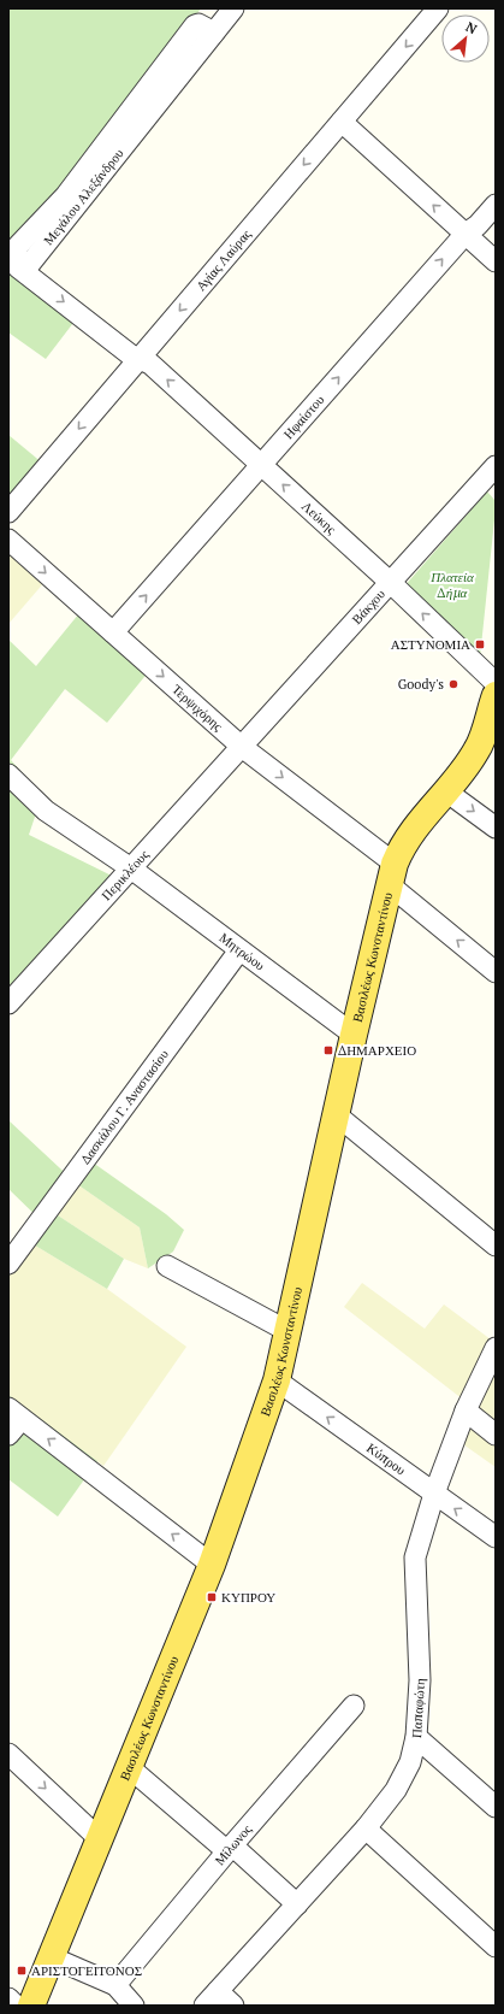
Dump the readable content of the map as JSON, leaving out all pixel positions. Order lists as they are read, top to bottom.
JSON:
{
  "streets": {
    "main road": ["Βασιλέως Κωνσταντίνου"],
    "street": [
      "Μεγάλου Αλεξάνδρου",
      "Αγίας Λαύρας",
      "Ηφαίστου",
      "Λεύκης",
      "Βάκχου",
      "Τερψιχόρης",
      "Περικλέους",
      "Μητρώου",
      "Δασκάλου Γ. Αναστασίου",
      "Κύπρου",
      "Παπαφώτη",
      "Μίλωνος"
    ]
  },
  "crossings": [
    ["Μεγάλου Αλεξάνδρου", "Αγίας Λαύρας"],
    ["Μεγάλου Αλεξάνδρου", "Λεύκης"],
    ["Αγίας Λαύρας", "Λεύκης"],
    ["Ηφαίστου", "Λεύκης"],
    ["Ηφαίστου", "Τερψιχόρης"],
    ["Λεύκης", "Βάκχου"],
    ["Βάκχου", "Τερψιχόρης"],
    ["Βάκχου", "Περικλέους"],
    ["Τερψιχόρης", "Περικλέους"],
    ["Τερψιχόρης", "Βασιλέως Κωνσταντίνου"],
    ["Περικλέους", "Μητρώου"],
    ["Μητρώου", "Βασιλέως Κωνσταντίνου"],
    ["Μητρώου", "Δασκάλου Γ. Αναστασίου"],
    ["Βασιλέως Κωνσταντίνου", "Κύπρου"],
    ["Κύπρου", "Παπαφώτη"]
  ],
  "one_way": [
    "Αγίας Λαύρας",
    "Ηφαίστου",
    "Λεύκης",
    "Κύπρου"
  ],
  "parks": ["Πλατεία Δήμα"],
  "places": {
    "transit": [
      "ΑΣΤΥΝΟΜΙΑ",
      "ΔΗΜΑΡΧΕΙΟ",
      "ΚΥΠΡΟΥ",
      "ΑΡΙΣΤΟΓΕΙΤΟΝΟΣ"
    ],
    "other": ["Goody's"]
  },
  "north": "top right"
}
